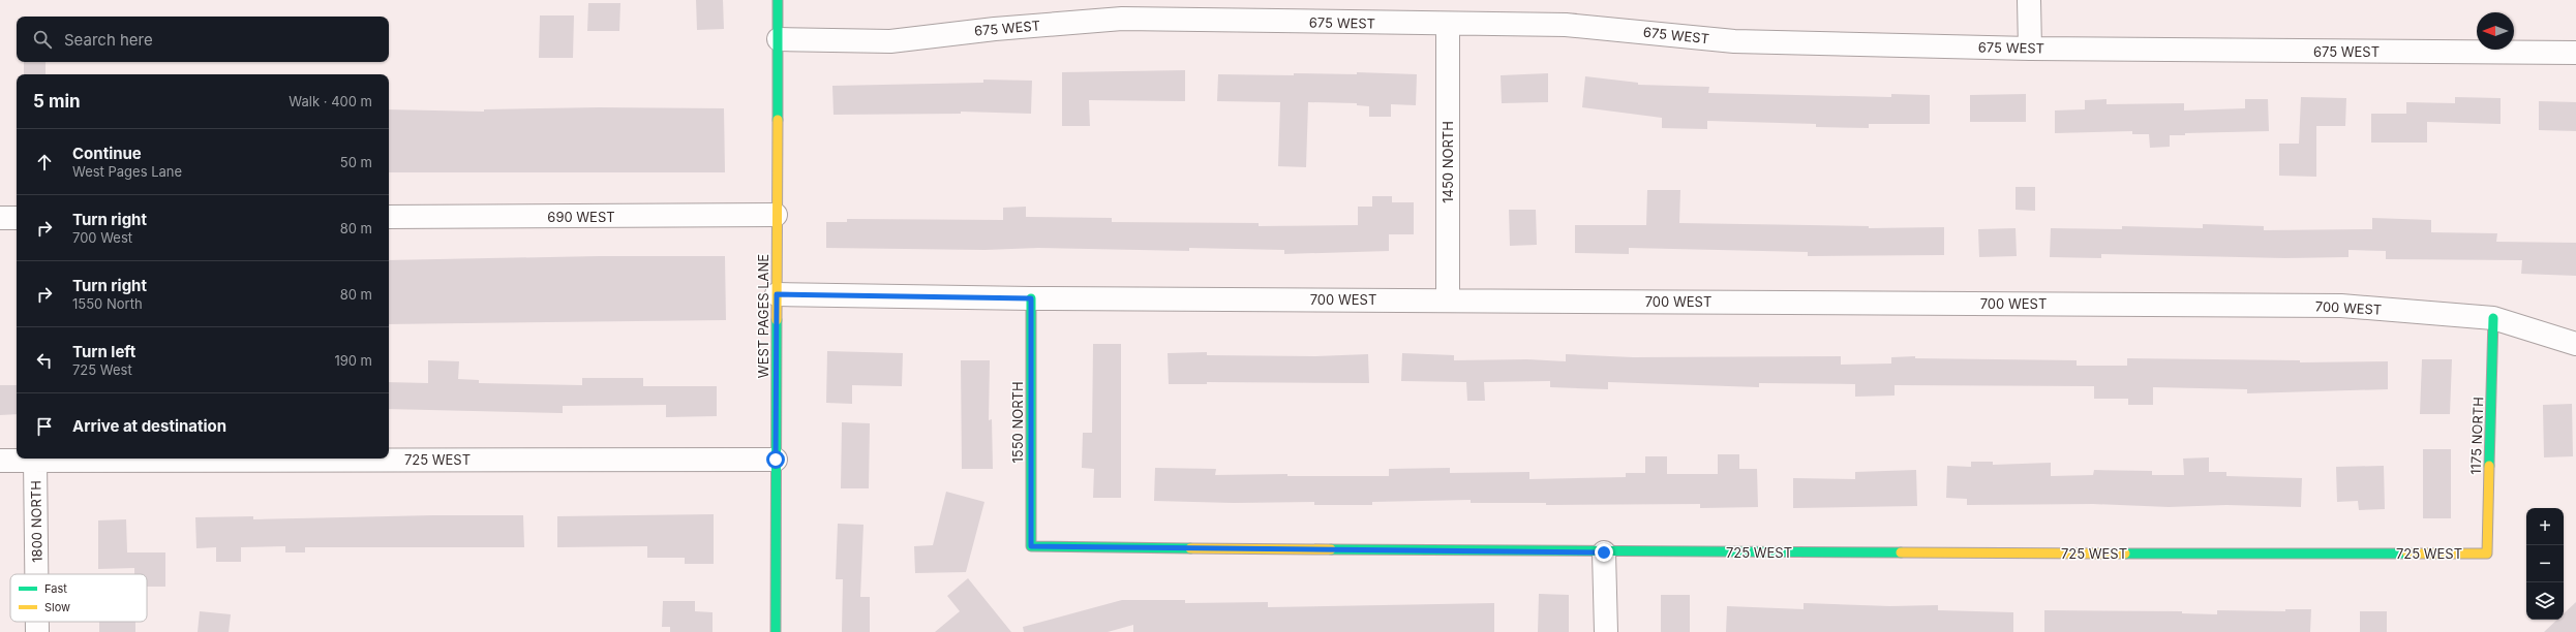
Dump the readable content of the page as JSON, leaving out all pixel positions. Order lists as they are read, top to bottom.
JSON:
{
  "streets": {
    "street": [
      "675 WEST",
      "1450 NORTH",
      "690 WEST",
      "700 WEST",
      "WEST PAGES LANE",
      "1550 NORTH",
      "1175 NORTH",
      "725 WEST",
      "1800 NORTH"
    ]
  },
  "crossings": [
    ["675 WEST", "1450 NORTH"],
    ["675 WEST", "WEST PAGES LANE"],
    ["1450 NORTH", "700 WEST"],
    ["690 WEST", "WEST PAGES LANE"],
    ["700 WEST", "WEST PAGES LANE"],
    ["700 WEST", "1550 NORTH"],
    ["700 WEST", "1175 NORTH"],
    ["WEST PAGES LANE", "725 WEST"],
    ["1550 NORTH", "725 WEST"],
    ["1175 NORTH", "725 WEST"],
    ["725 WEST", "1800 NORTH"]
  ],
  "legend": ["Fast", "Slow"],
  "north": "left",
  "page": {
    "search": "Search here",
    "heading": ["5 min", "Walk · 400 m"],
    "list": [
      ["Continue", "West Pages Lane", "50 m"],
      ["Turn right", "700 West", "80 m"],
      ["Turn right", "1550 North", "80 m"],
      ["Turn left", "725 West", "190 m"],
      "Arrive at destination"
    ],
    "map_buttons": ["+", "−"]
  }
}
